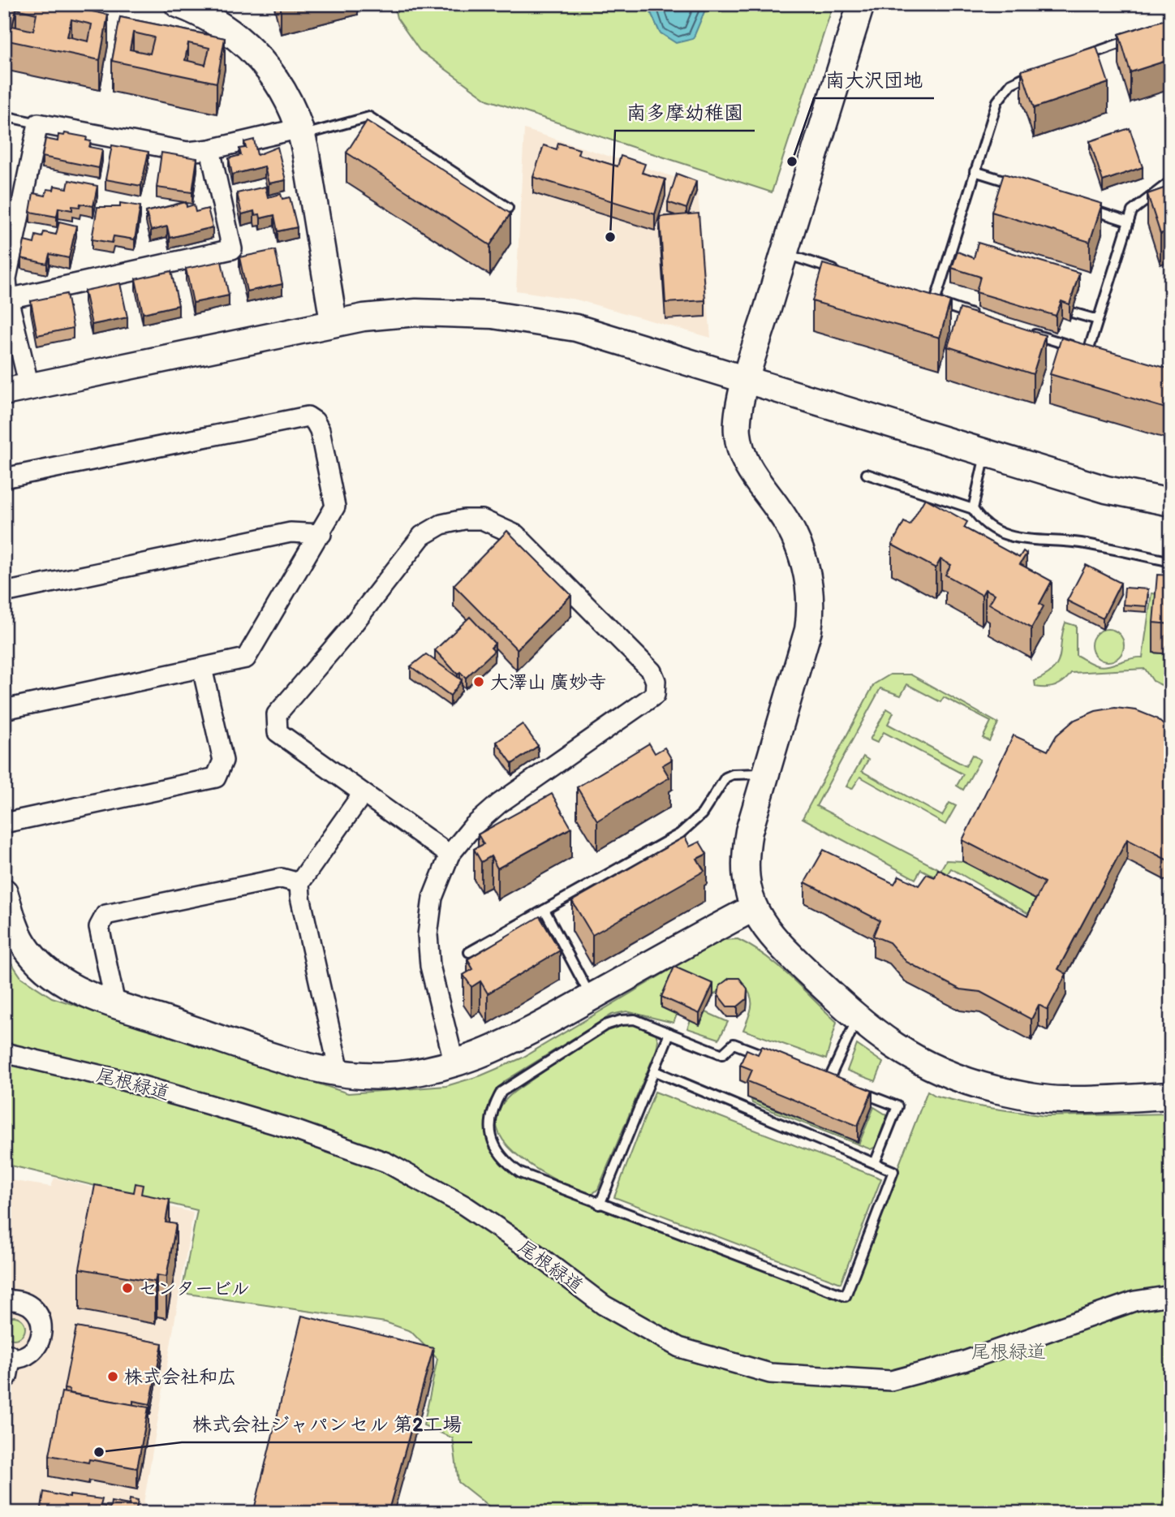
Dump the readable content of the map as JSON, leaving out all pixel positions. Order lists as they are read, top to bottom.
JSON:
{
  "streets": {
    "street": ["尾根緑道"]
  },
  "parks": ["尾根緑道"],
  "places": [
    "南大沢団地",
    "南多摩幼稚園",
    "大澤山 廣妙寺",
    "センタービル",
    "株式会社和広",
    "株式会社ジャパンセル 第2工場"
  ]
}
